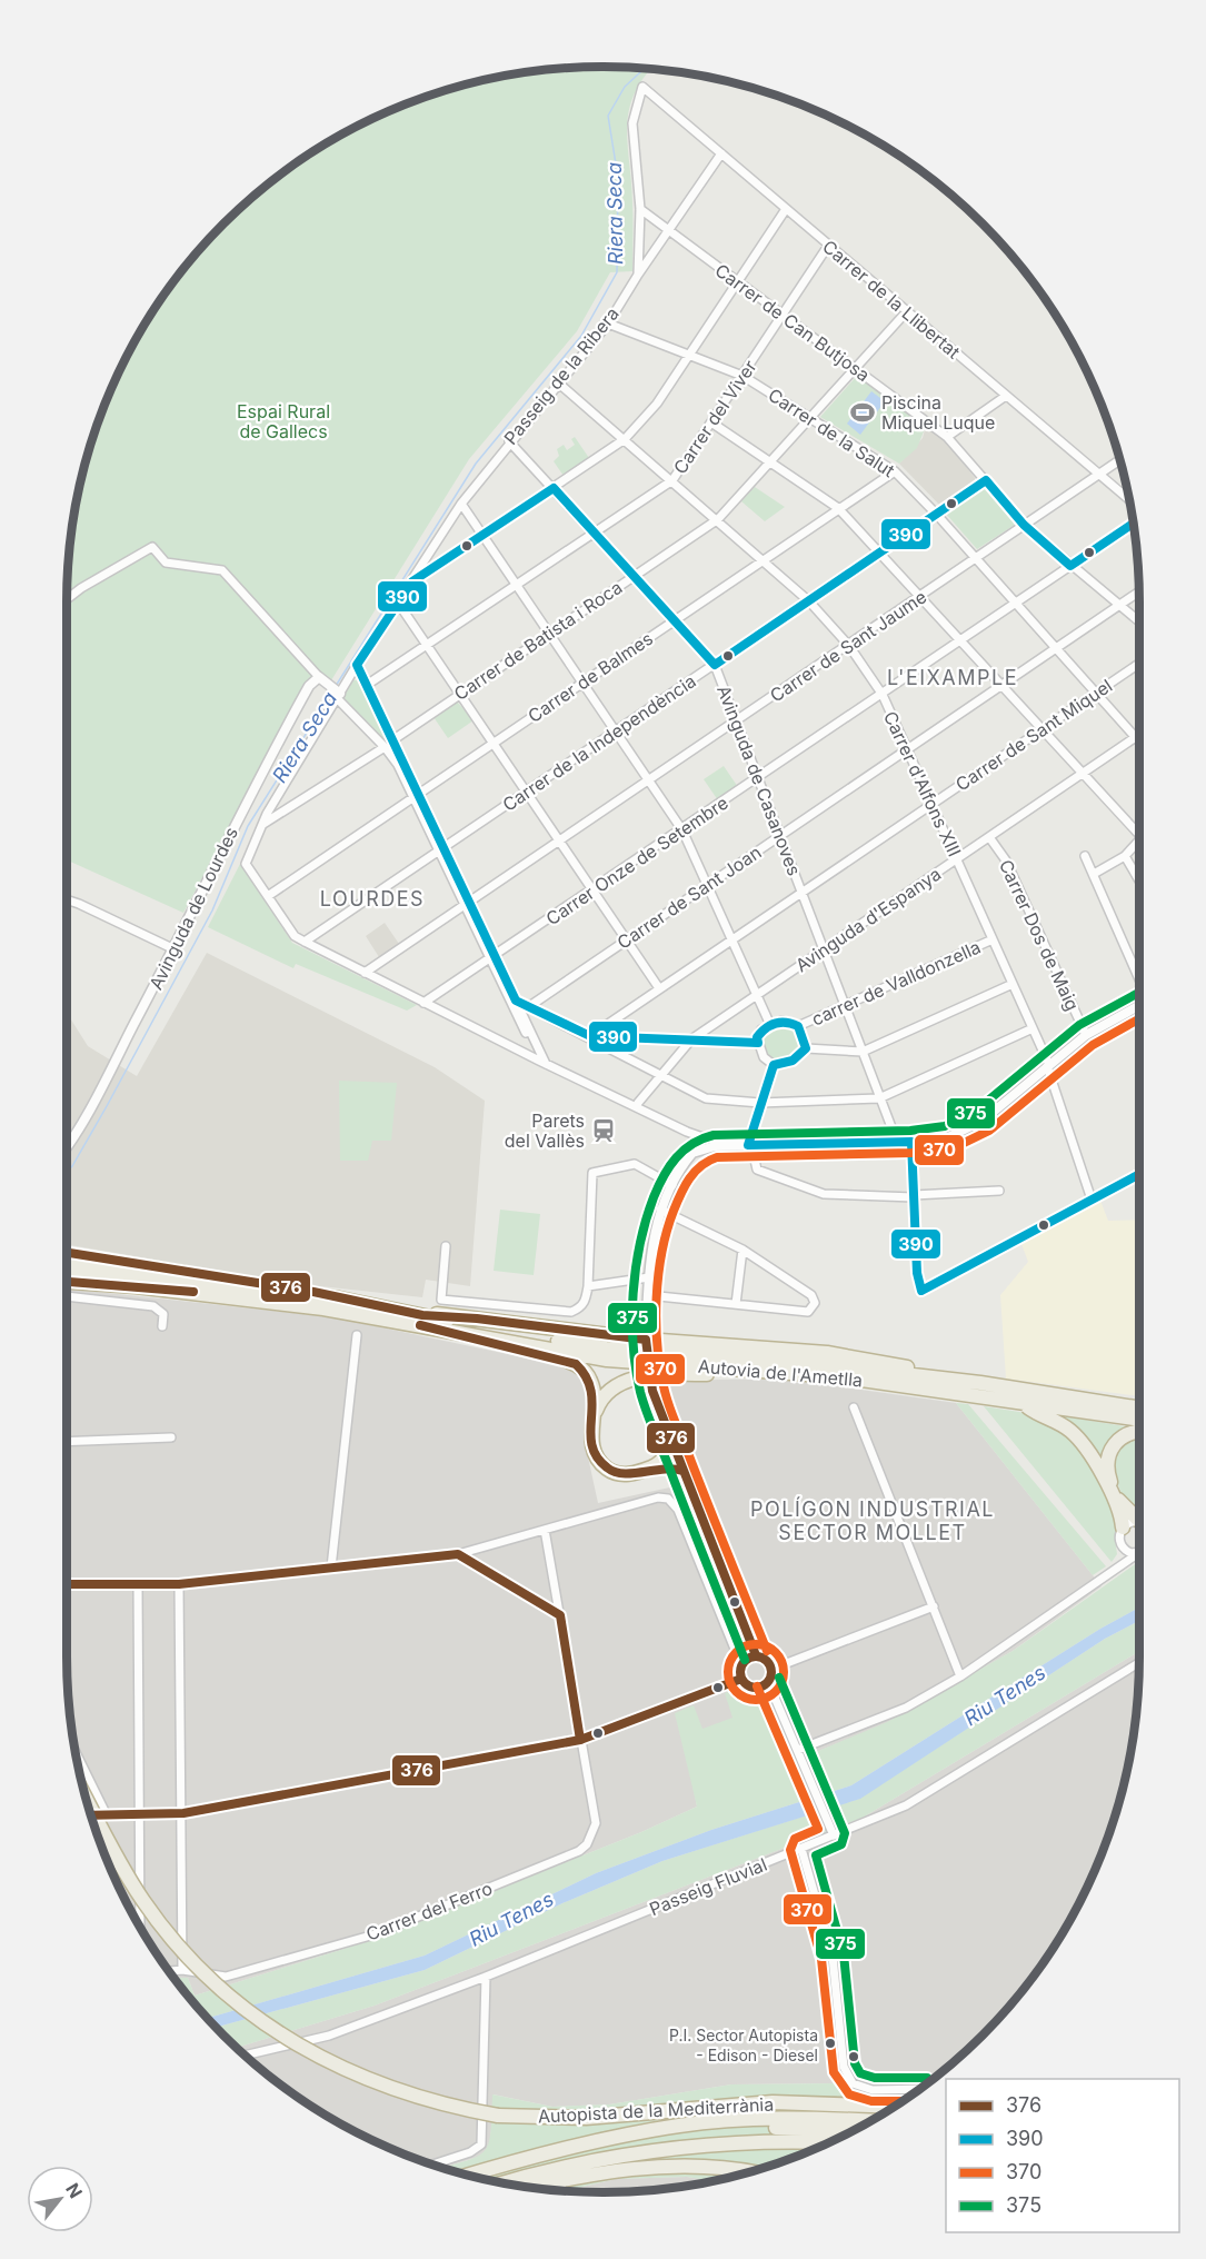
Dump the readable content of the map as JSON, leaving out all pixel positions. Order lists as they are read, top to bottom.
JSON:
{
  "streets": {
    "highway": ["Autovia de l'Ametlla", "Autopista de la Mediterrània"],
    "street": [
      "Carrer de la Llibertat",
      "Carrer de Can Butjosa",
      "Passeig de la Ribera",
      "Carrer del Viver",
      "Carrer de la Salut",
      "Carrer de Batista i Roca",
      "Carrer de Sant Jaume",
      "Carrer de Balmes",
      "Carrer de Sant Miquel",
      "Carrer de la Independència",
      "Avinguda de Casanoves",
      "Carrer d'Alfons XIII",
      "Carrer Onze de Setembre",
      "Carrer de Sant Joan",
      "Avinguda de Lourdes",
      "Avinguda d'Espanya",
      "Carrer Dos de Maig",
      "carrer de Valldonzella",
      "Passeig Fluvial",
      "Carrer del Ferro"
    ]
  },
  "crossings": [
    ["Carrer de la Llibertat", "Carrer de Can Butjosa"],
    ["Carrer de la Llibertat", "Passeig de la Ribera"],
    ["Carrer de la Llibertat", "Carrer del Viver"],
    ["Carrer de la Llibertat", "Carrer de Batista i Roca"],
    ["Carrer de la Llibertat", "Carrer de Sant Jaume"],
    ["Carrer de Can Butjosa", "Passeig de la Ribera"],
    ["Carrer de Can Butjosa", "Carrer del Viver"],
    ["Carrer de Can Butjosa", "Carrer de Batista i Roca"],
    ["Carrer de Can Butjosa", "Carrer de Sant Jaume"],
    ["Carrer de Can Butjosa", "Carrer de la Independència"],
    ["Carrer de Can Butjosa", "Carrer Onze de Setembre"],
    ["Carrer de Can Butjosa", "Carrer de Sant Joan"],
    ["Passeig de la Ribera", "Carrer de la Salut"],
    ["Passeig de la Ribera", "Carrer de Balmes"],
    ["Passeig de la Ribera", "Avinguda de Casanoves"],
    ["Passeig de la Ribera", "Carrer d'Alfons XIII"],
    ["Carrer del Viver", "Carrer de la Salut"],
    ["Carrer del Viver", "Avinguda de Casanoves"],
    ["Carrer del Viver", "Carrer d'Alfons XIII"],
    ["Carrer de la Salut", "Carrer de Batista i Roca"],
    ["Carrer de la Salut", "Carrer de Sant Jaume"],
    ["Carrer de la Salut", "Carrer de Balmes"],
    ["Carrer de la Salut", "Carrer de Sant Miquel"],
    ["Carrer de la Salut", "Carrer de la Independència"],
    ["Carrer de la Salut", "Carrer Onze de Setembre"],
    ["Carrer de la Salut", "Carrer de Sant Joan"],
    ["Carrer de la Salut", "Avinguda d'Espanya"],
    ["Carrer de Batista i Roca", "Avinguda de Casanoves"],
    ["Carrer de Batista i Roca", "Carrer d'Alfons XIII"],
    ["Carrer de Sant Jaume", "Avinguda de Casanoves"],
    ["Carrer de Sant Jaume", "Carrer d'Alfons XIII"],
    ["Carrer de Balmes", "Avinguda de Casanoves"],
    ["Carrer de Balmes", "Carrer d'Alfons XIII"],
    ["Carrer de Sant Miquel", "Avinguda de Casanoves"],
    ["Carrer de Sant Miquel", "Carrer d'Alfons XIII"],
    ["Carrer de la Independència", "Avinguda de Casanoves"],
    ["Carrer de la Independència", "Carrer d'Alfons XIII"],
    ["Avinguda de Casanoves", "Carrer Onze de Setembre"],
    ["Avinguda de Casanoves", "Carrer de Sant Joan"],
    ["Avinguda de Casanoves", "Avinguda d'Espanya"],
    ["Avinguda de Casanoves", "carrer de Valldonzella"],
    ["Carrer d'Alfons XIII", "Carrer Onze de Setembre"],
    ["Carrer d'Alfons XIII", "Carrer de Sant Joan"],
    ["Carrer d'Alfons XIII", "Avinguda d'Espanya"],
    ["Carrer d'Alfons XIII", "carrer de Valldonzella"],
    ["Avinguda d'Espanya", "Carrer Dos de Maig"]
  ],
  "districts": ["L'EIXAMPLE", "LOURDES", "POLÍGON INDUSTRIAL SECTOR MOLLET"],
  "water": ["Riera Seca", "Riu Tenes"],
  "parks": ["Espai Rural de Gallecs"],
  "places": {
    "sports": ["Piscina Miquel Luque"],
    "station": ["Parets del Vallès"],
    "other": ["P.I. Sector Autopista - Edison - Diesel"]
  },
  "lines": [
    "transit line 390",
    "transit line 375",
    "transit line 370",
    "transit line 376"
  ],
  "legend": [
    "376",
    "390",
    "370",
    "375"
  ],
  "north": "top right"
}
